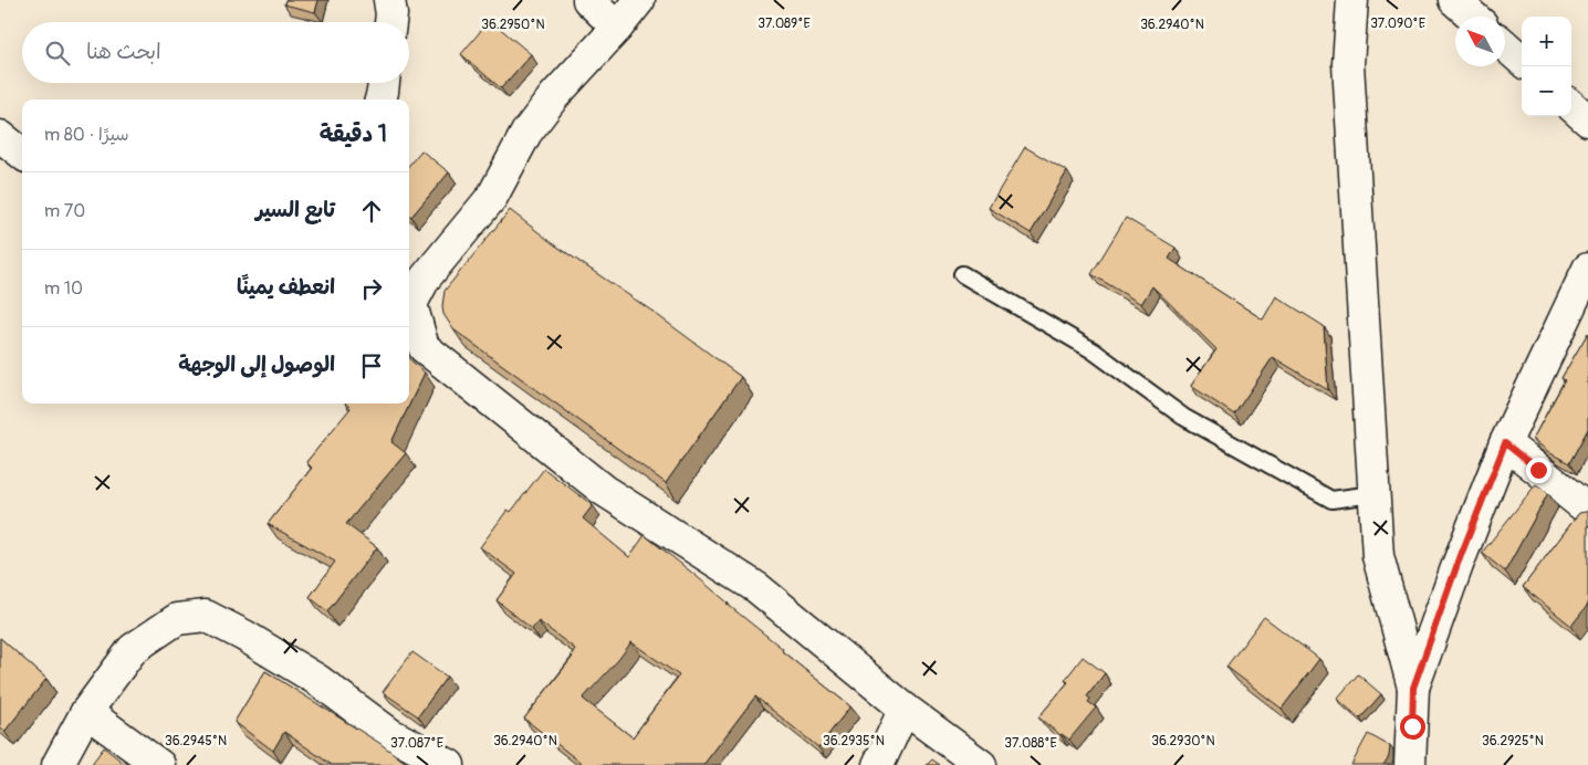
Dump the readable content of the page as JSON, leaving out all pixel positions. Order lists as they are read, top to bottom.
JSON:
{
  "north": "top left",
  "page": {
    "map_buttons": ["+", "−"],
    "search": "ابحث هنا",
    "heading": ["1 دقيقة", "سيرًا · 80 m"],
    "list": [
      ["تابع السير", "70 m"],
      ["انعطف يمينًا", "10 m"],
      "الوصول إلى الوجهة"
    ]
  },
  "coordinates": [
    "37.089°E",
    "37.090°E",
    "36.2950°N",
    "36.2940°N",
    "36.2945°N",
    "36.2935°N",
    "36.2930°N",
    "36.2925°N",
    "37.087°E",
    "37.088°E"
  ]
}
